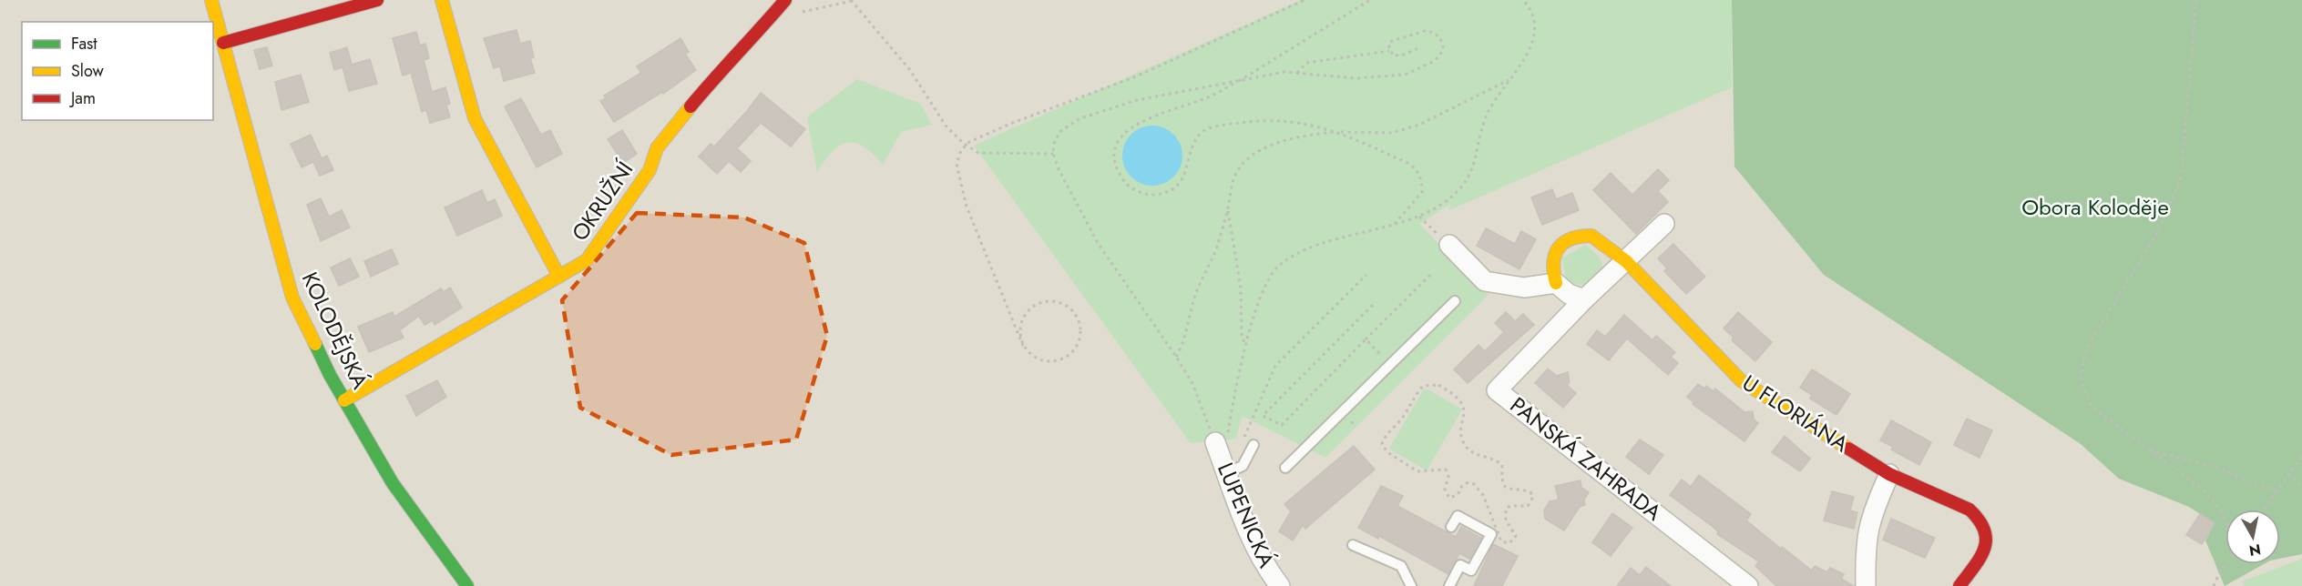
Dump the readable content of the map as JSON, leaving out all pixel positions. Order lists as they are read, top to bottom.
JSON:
{
  "streets": {
    "street": [
      "OKRUŽNÍ",
      "KOLODĚJSKÁ",
      "U FLORIÁNA",
      "PANSKÁ ZAHRADA",
      "LUPENICKÁ"
    ]
  },
  "crossings": [
    ["OKRUŽNÍ", "KOLODĚJSKÁ"],
    ["U FLORIÁNA", "PANSKÁ ZAHRADA"]
  ],
  "parks": ["Obora Koloděje"],
  "legend": ["Fast", "Slow", "Jam"],
  "north": "bottom"
}
